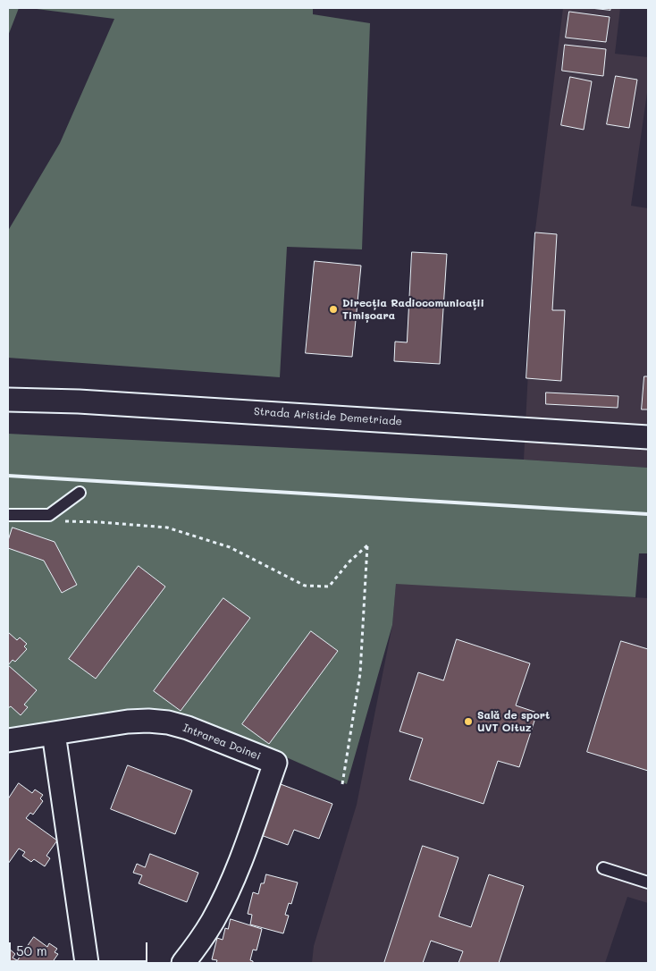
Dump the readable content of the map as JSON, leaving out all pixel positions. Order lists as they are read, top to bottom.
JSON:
{
  "streets": {
    "street": ["Strada Aristide Demetriade", "Intrarea Doinei"]
  },
  "places": ["Direcția Radiocomunicații Timișoara", "Sală de sport UVT Oituz"],
  "scale_bar": "50 m"
}
